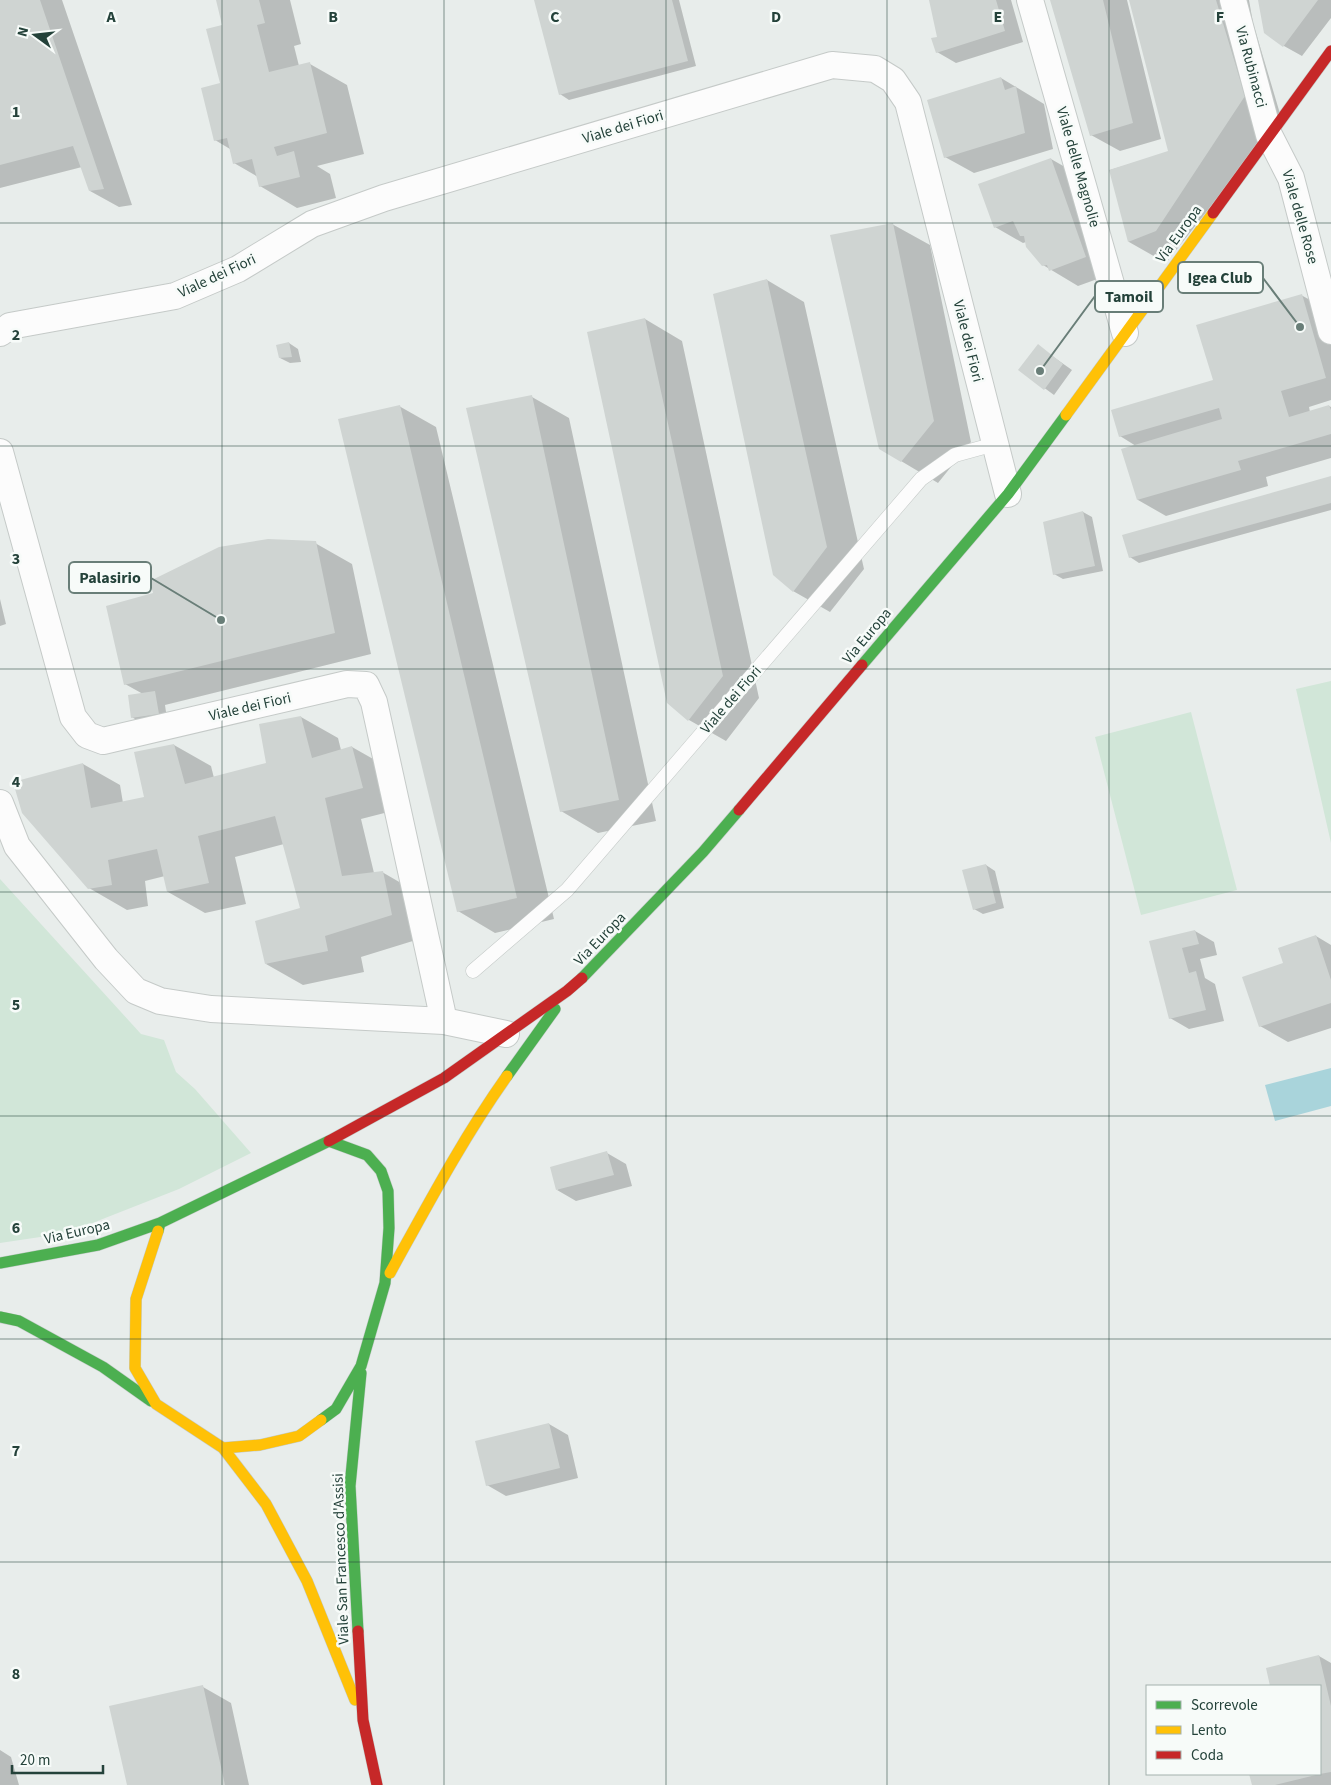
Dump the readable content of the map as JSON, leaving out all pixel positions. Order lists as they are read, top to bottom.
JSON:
{
  "streets": {
    "street": [
      "Via Rubinacci",
      "Viale dei Fiori",
      "Viale delle Magnolie",
      "Viale delle Rose",
      "Via Europa",
      "Viale San Francesco d'Assisi"
    ]
  },
  "crossings": [
    ["Via Rubinacci", "Viale delle Rose"],
    ["Via Rubinacci", "Via Europa"],
    ["Viale dei Fiori", "Via Europa"],
    ["Viale delle Magnolie", "Via Europa"],
    ["Viale delle Rose", "Via Europa"]
  ],
  "places": ["Igea Club", "Tamoil", "Palasirio"],
  "legend": ["Scorrevole", "Lento", "Coda"],
  "scale_bar": "20 m",
  "north": "left",
  "grid": {
    "columns": [
      "A",
      "B",
      "C",
      "D",
      "E",
      "F"
    ],
    "rows": [
      "1",
      "2",
      "3",
      "4",
      "5",
      "6",
      "7",
      "8"
    ]
  }
}
